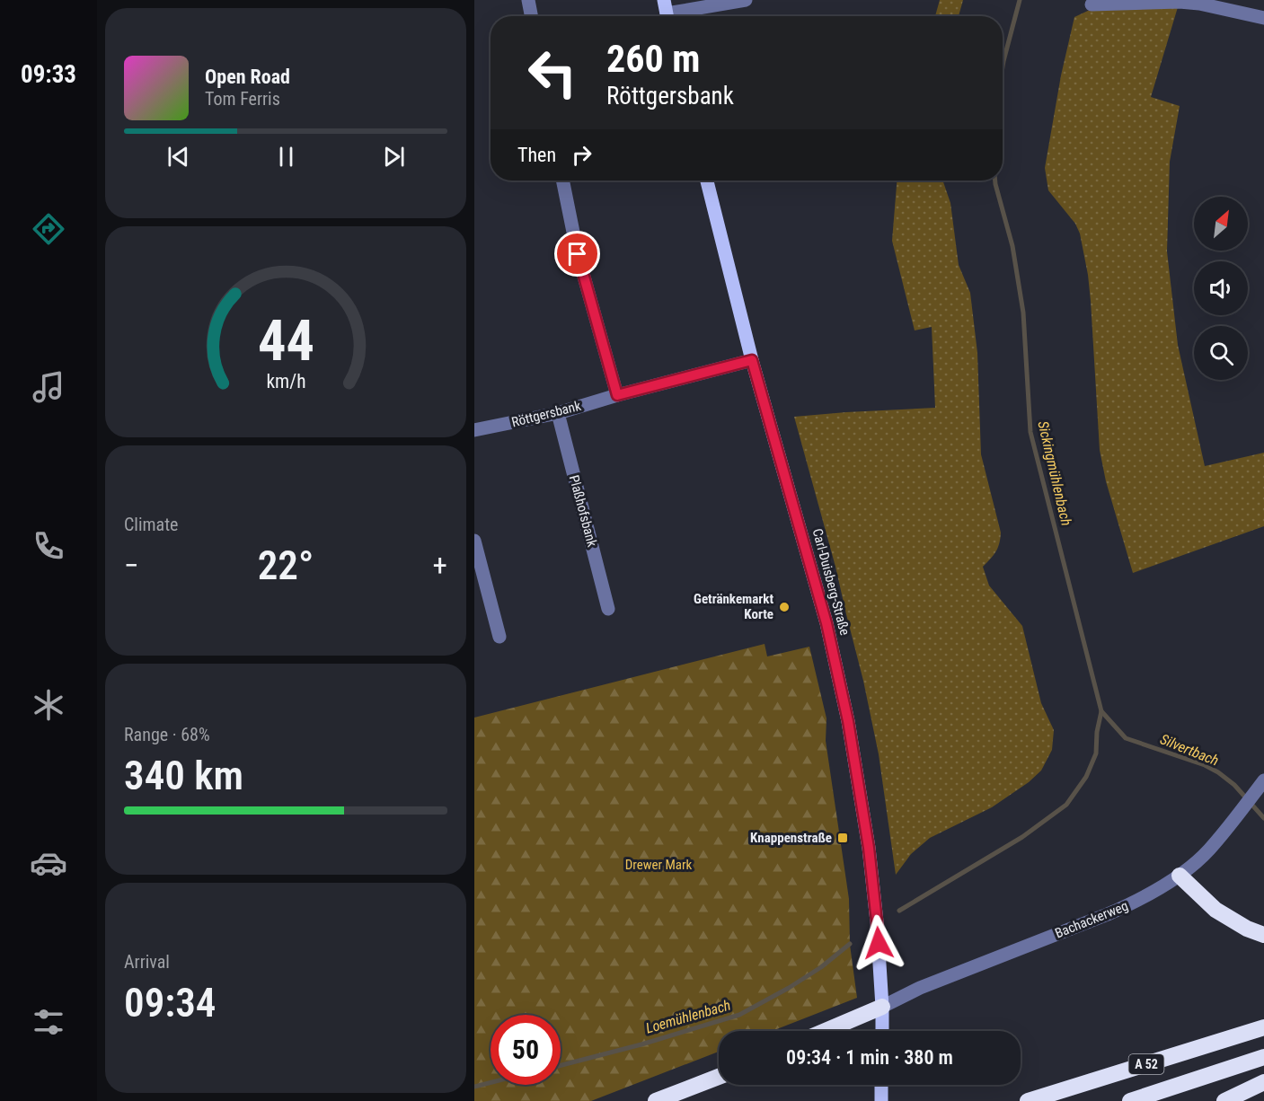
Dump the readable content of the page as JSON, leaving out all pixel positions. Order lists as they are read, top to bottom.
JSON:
{
  "streets": {
    "highway": ["A 52"],
    "main road": ["Carl-Duisberg-Straße"],
    "street": ["Röttgersbank", "Plaßhofsbank", "Bachackerweg"]
  },
  "crossings": [
    ["Röttgersbank", "Plaßhofsbank"],
    ["Röttgersbank", "Carl-Duisberg-Straße"],
    ["Carl-Duisberg-Straße", "Bachackerweg"]
  ],
  "water": ["Sickingmühlenbach", "Silvertbach", "Loemühlenbach"],
  "parks": ["Drewer Mark"],
  "places": {
    "other": ["Getränkemarkt Korte"],
    "transit": ["Knappenstraße"]
  },
  "north": "top right",
  "page": {
    "tabs": "09:33",
    "turn": ["260 m", "Röttgersbank"],
    "song": ["Open Road", "Tom Ferris"],
    "then": "Then",
    "tile": [
      "Climate",
      ["Range · 68%", "340 km"],
      ["Arrival", "09:34"]
    ],
    "heat": ["−", "22°", "+"],
    "limit": "50",
    "trip": "09:34 · 1 min · 380 m",
    "gauge": ["44", "km/h"]
  }
}
